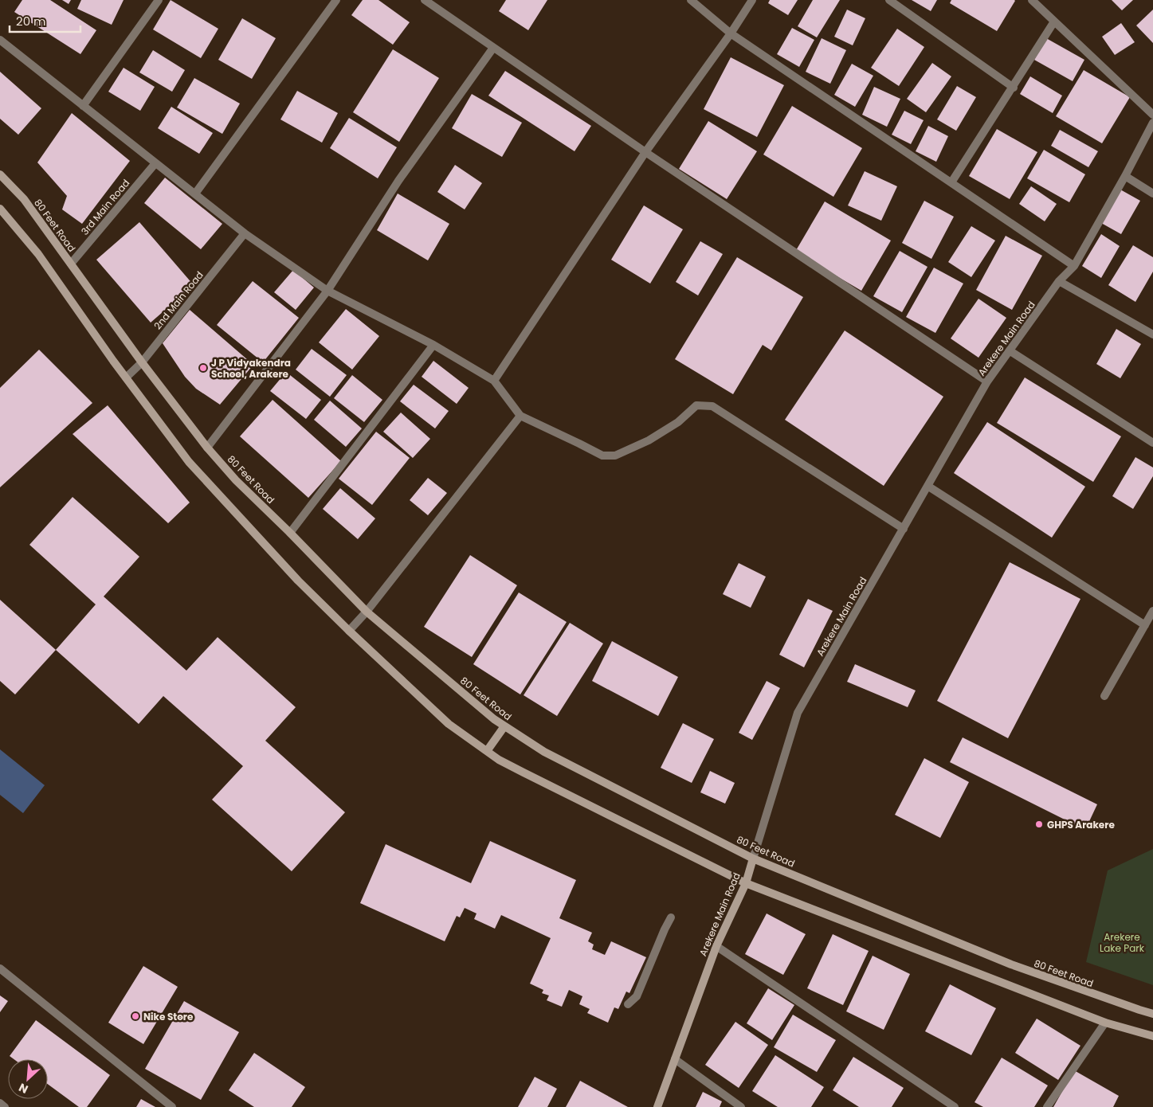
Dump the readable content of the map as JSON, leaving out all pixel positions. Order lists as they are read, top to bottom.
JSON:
{
  "streets": {
    "main road": ["80 Feet Road", "Arekere Main Road"],
    "street": ["3rd Main Road", "2nd Main Road"]
  },
  "crossings": [
    ["3rd Main Road", "80 Feet Road"],
    ["80 Feet Road", "2nd Main Road"],
    ["80 Feet Road", "Arekere Main Road"]
  ],
  "parks": ["Arekere Lake Park"],
  "places": ["J P Vidyakendra School, Arakere", "GHPS Arakere", "Nike Store"],
  "scale_bar": "20 m",
  "north": "bottom left"
}
